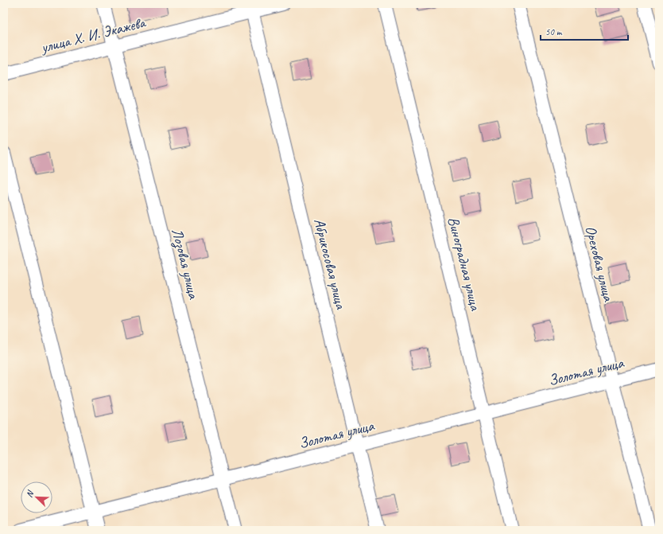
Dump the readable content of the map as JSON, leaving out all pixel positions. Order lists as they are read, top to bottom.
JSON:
{
  "streets": {
    "street": [
      "улица Х. И. Экажева",
      "Лозовая улица",
      "Абрикосовая улица",
      "Виноградная улица",
      "Ореховая улица",
      "Золотая улица"
    ]
  },
  "crossings": [
    ["улица Х. И. Экажева", "Лозовая улица"],
    ["улица Х. И. Экажева", "Абрикосовая улица"],
    ["Лозовая улица", "Золотая улица"],
    ["Абрикосовая улица", "Золотая улица"],
    ["Виноградная улица", "Золотая улица"],
    ["Ореховая улица", "Золотая улица"]
  ],
  "scale_bar": "50 m",
  "north": "top left"
}
